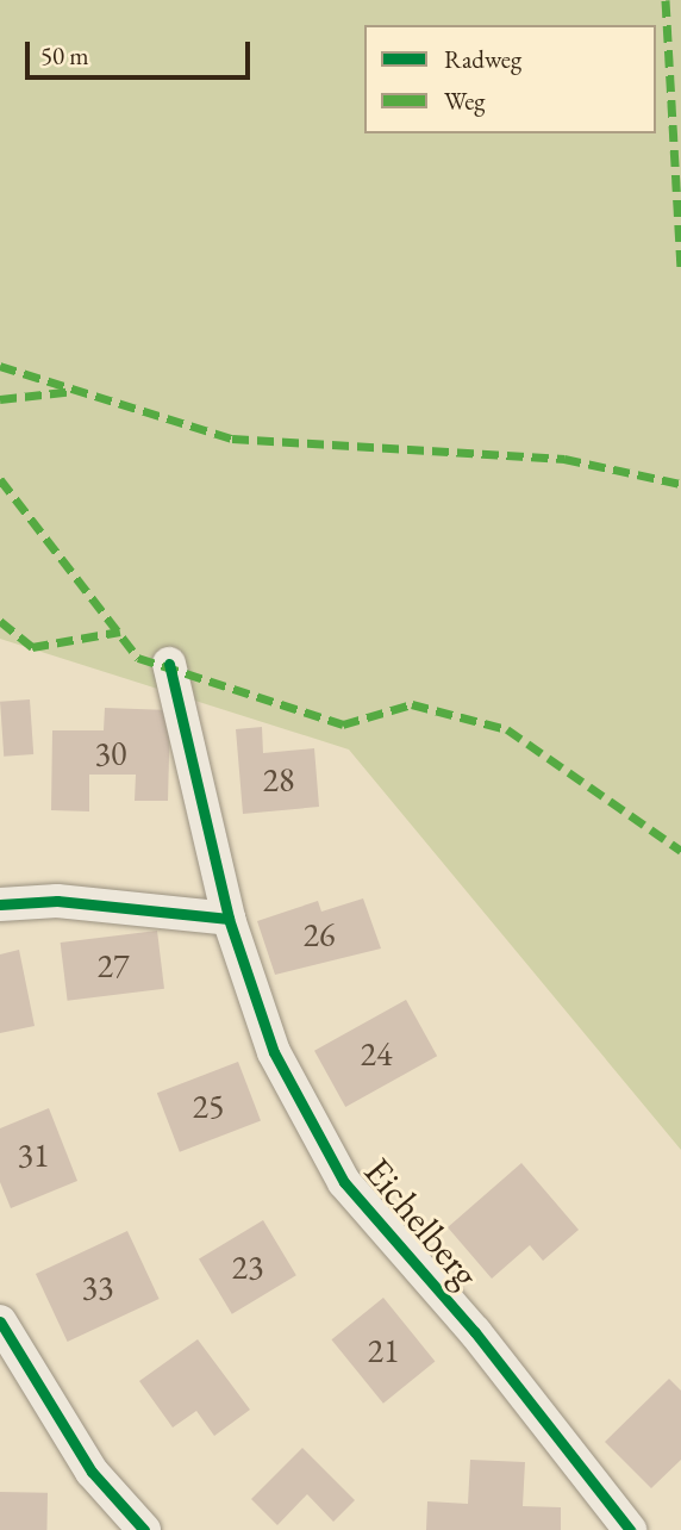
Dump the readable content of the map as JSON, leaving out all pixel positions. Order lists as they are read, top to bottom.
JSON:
{
  "streets": {
    "street": ["Eichelberg"]
  },
  "house_numbers": [
    "30",
    "28",
    "26",
    "27",
    "24",
    "25",
    "31",
    "23",
    "33",
    "21"
  ],
  "legend": ["Radweg", "Weg"],
  "scale_bar": "50 m"
}
